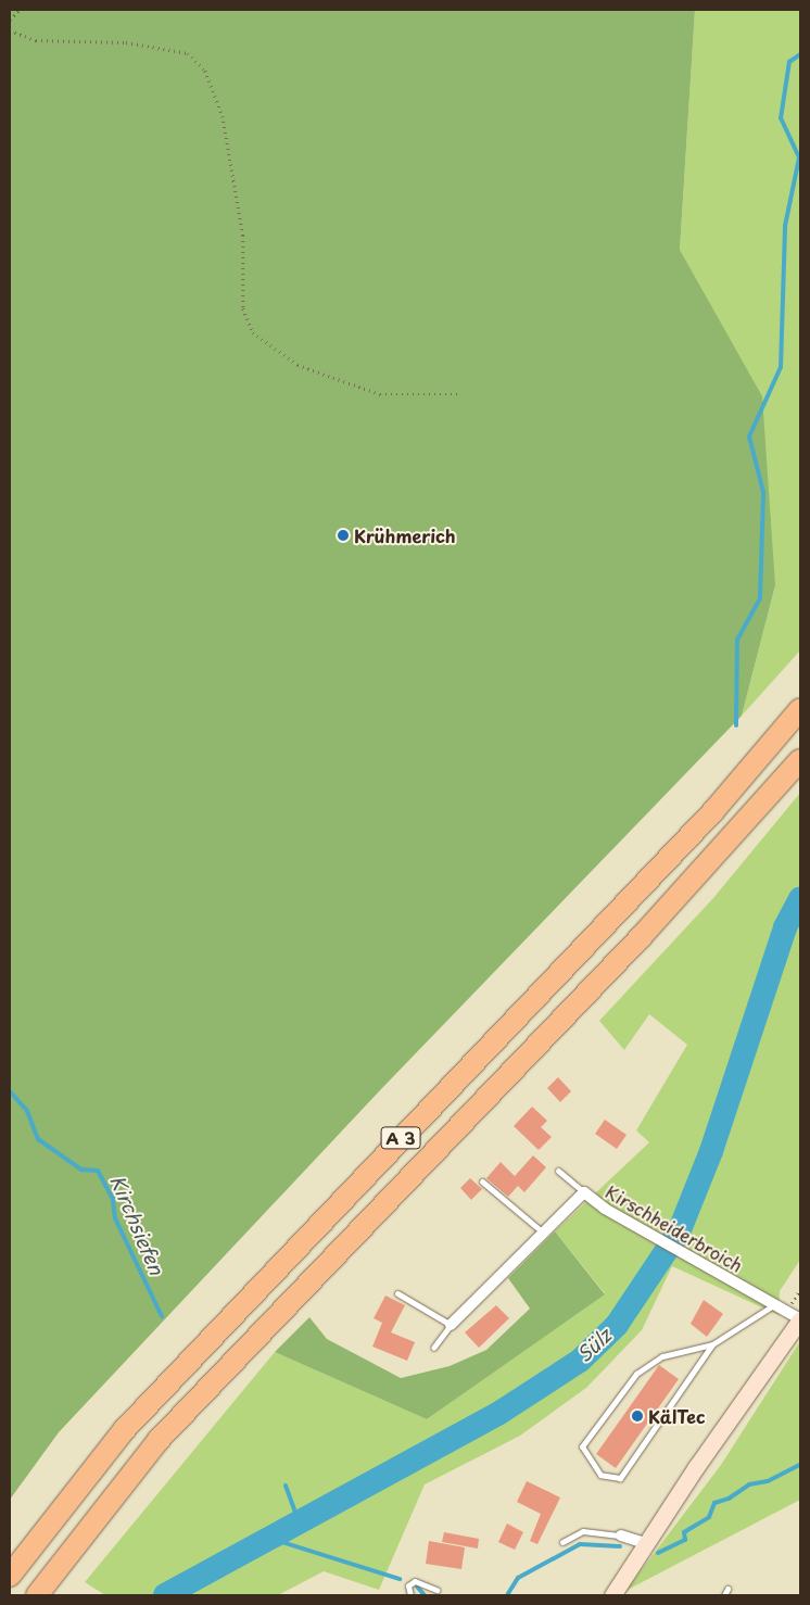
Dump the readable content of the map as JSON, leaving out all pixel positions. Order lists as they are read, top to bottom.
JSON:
{
  "streets": {
    "highway": ["A 3"],
    "street": ["Kirschheiderbroich"]
  },
  "water": ["Kirchsiefen", "Sülz"],
  "places": ["Krühmerich", "KälTec"]
}
